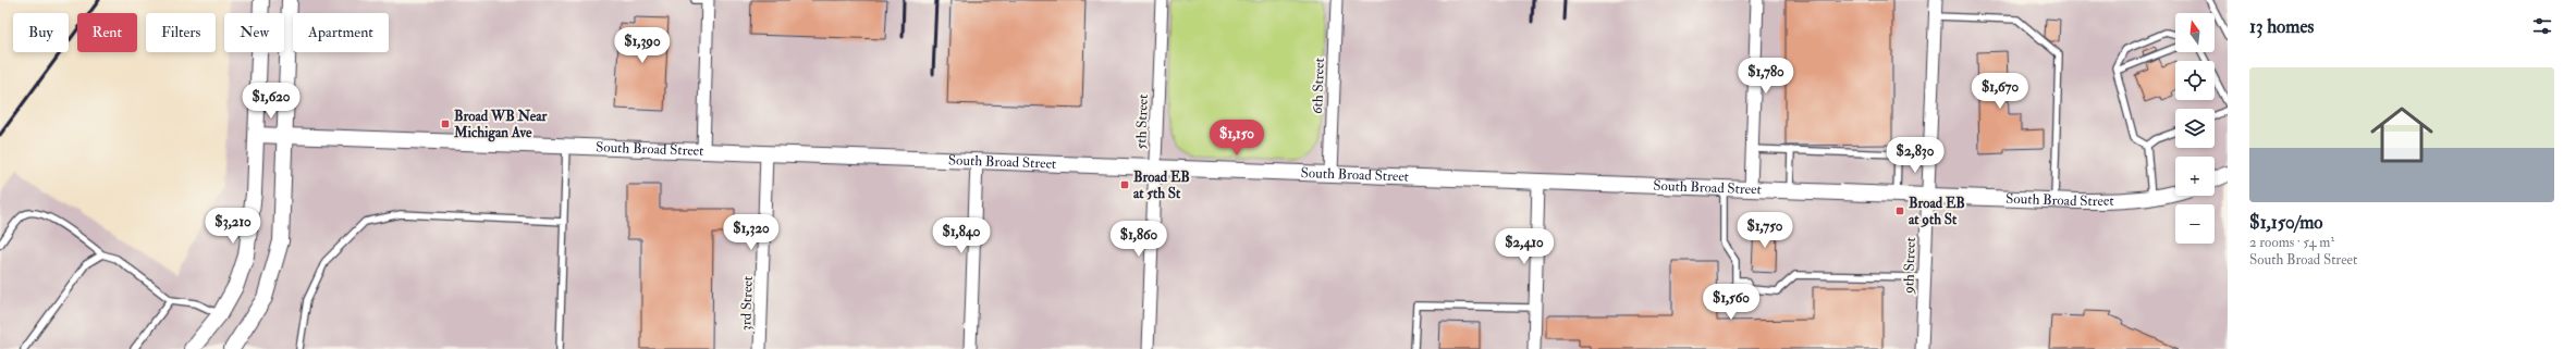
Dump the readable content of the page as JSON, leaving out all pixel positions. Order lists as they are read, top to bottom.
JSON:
{
  "streets": {
    "street": [
      "6th Street",
      "5th Street",
      "South Broad Street",
      "9th Street",
      "3rd Street"
    ]
  },
  "crossings": [
    ["6th Street", "South Broad Street"],
    ["5th Street", "South Broad Street"],
    ["South Broad Street", "9th Street"],
    ["South Broad Street", "3rd Street"]
  ],
  "places": {
    "transit": ["Broad WB Near Michigan Ave", "Broad EB at 5th St", "Broad EB at 9th St"]
  },
  "north": "top",
  "page": {
    "heading": "13 homes",
    "map_buttons": ["+", "−"],
    "chip": [
      "Buy",
      "Rent",
      "Filters",
      "New",
      "Apartment"
    ],
    "price": [
      "$1,390",
      "$1,780",
      "$1,670",
      "$1,620",
      "$1,150",
      "$2,830",
      "$3,210",
      "$1,750",
      "$1,320",
      "$1,840",
      "$1,860",
      "$2,410",
      "$1,560"
    ],
    "list": [
      {
        "name": "$1,150/mo",
        "note": "2 rooms · 54 m² · South Broad Street"
      }
    ]
  }
}
